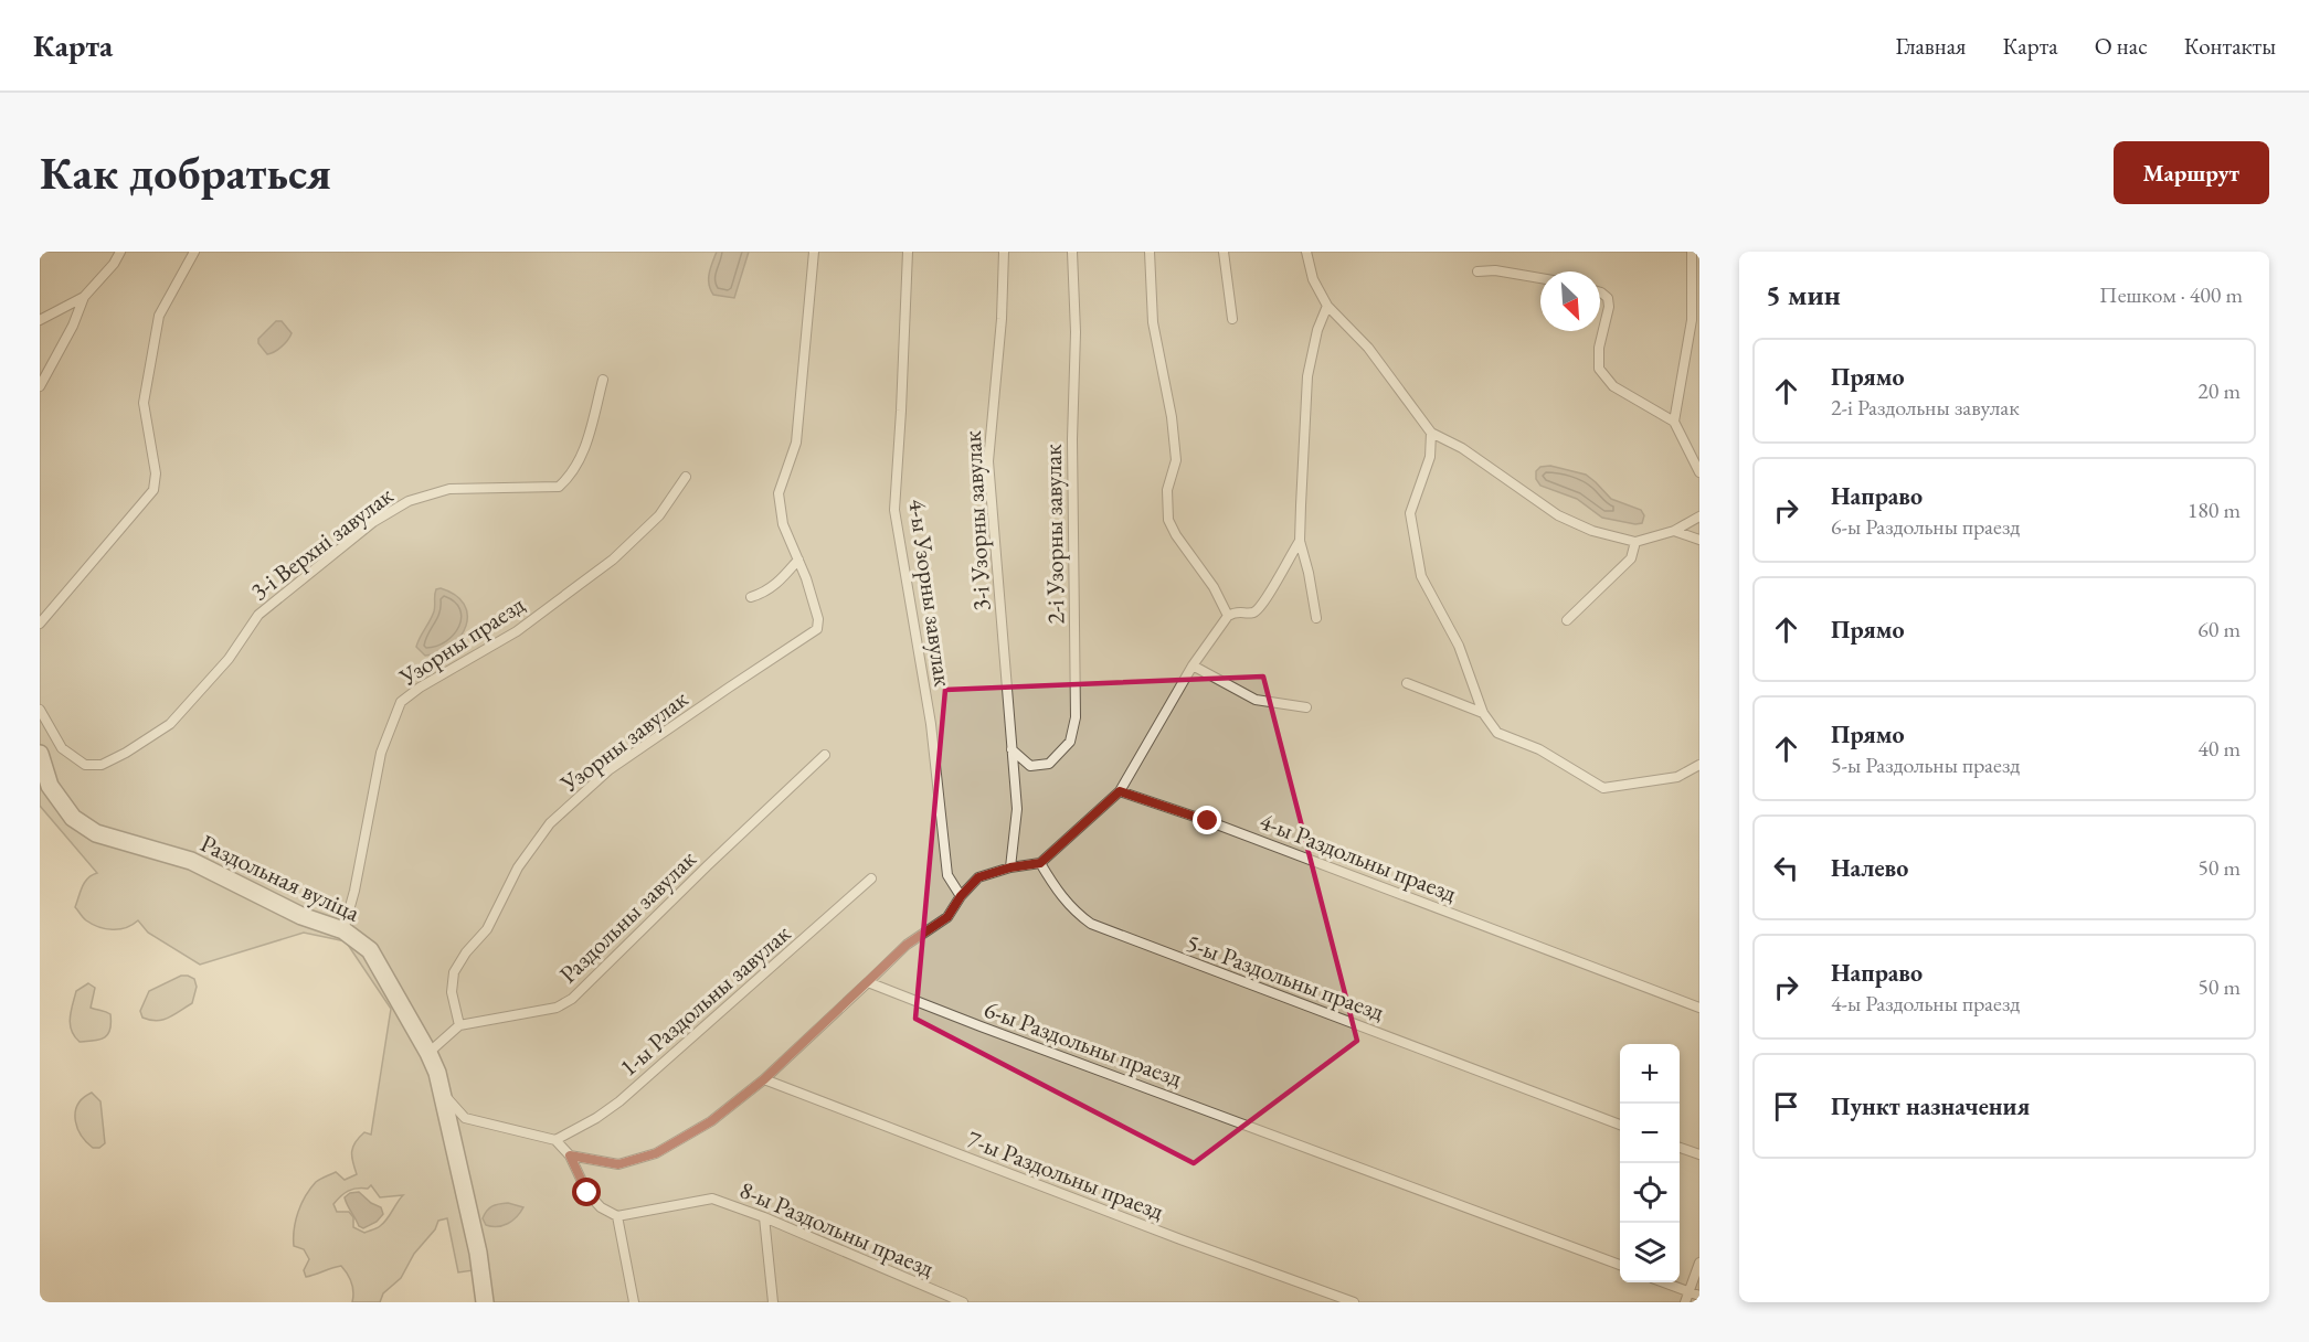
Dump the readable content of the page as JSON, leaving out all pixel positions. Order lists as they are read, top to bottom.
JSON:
{
  "streets": {
    "street": ["Раздольная вуліца"],
    "lane": [
      "3-і Узорны завулак",
      "2-і Узорны завулак",
      "3-і Верхні завулак",
      "4-ы Узорны завулак",
      "Узорны праезд",
      "Узорны завулак",
      "4-ы Раздольны праезд",
      "Раздольны завулак",
      "5-ы Раздольны праезд",
      "1-ы Раздольны завулак",
      "6-ы Раздольны праезд",
      "7-ы Раздольны праезд",
      "8-ы Раздольны праезд"
    ]
  },
  "crossings": [
    ["3-і Узорны завулак", "2-і Узорны завулак"],
    ["Узорны праезд", "Раздольная вуліца"],
    ["Узорны завулак", "Раздольны завулак"]
  ],
  "north": "bottom right",
  "page": {
    "header": "Карта",
    "nav": [
      "Главная",
      "Карта",
      "О нас",
      "Контакты"
    ],
    "buttons": "Маршрут",
    "title": "Как добраться",
    "heading": ["5 мин", "Пешком · 400 m"],
    "list": [
      ["Прямо", "2-і Раздольны завулак", "20 m"],
      ["Направо", "6-ы Раздольны праезд", "180 m"],
      ["Прямо", "60 m"],
      ["Прямо", "5-ы Раздольны праезд", "40 m"],
      ["Налево", "50 m"],
      ["Направо", "4-ы Раздольны праезд", "50 m"],
      "Пункт назначения"
    ],
    "map_buttons": ["+", "−"]
  }
}
